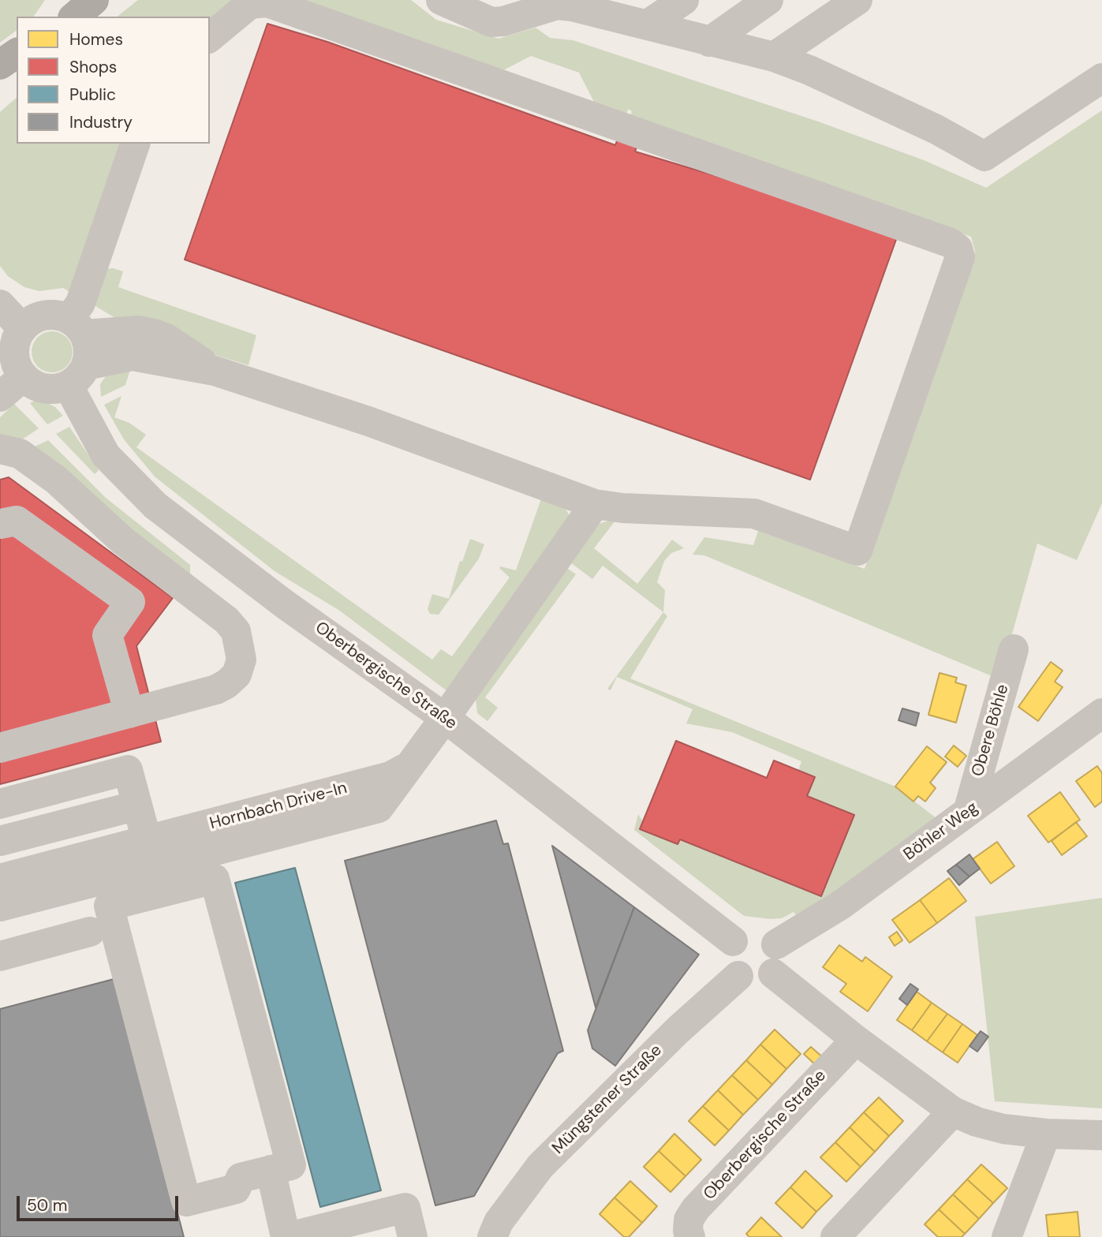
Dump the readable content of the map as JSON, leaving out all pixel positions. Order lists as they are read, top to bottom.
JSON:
{
  "streets": {
    "street": [
      "Oberbergische Straße",
      "Obere Böhle",
      "Hornbach Drive-In",
      "Böhler Weg",
      "Müngstener Straße"
    ]
  },
  "crossings": [
    ["Oberbergische Straße", "Böhler Weg"],
    ["Oberbergische Straße", "Müngstener Straße"],
    ["Obere Böhle", "Böhler Weg"],
    ["Böhler Weg", "Müngstener Straße"]
  ],
  "legend": [
    "Homes",
    "Shops",
    "Public",
    "Industry"
  ],
  "scale_bar": "50 m"
}
